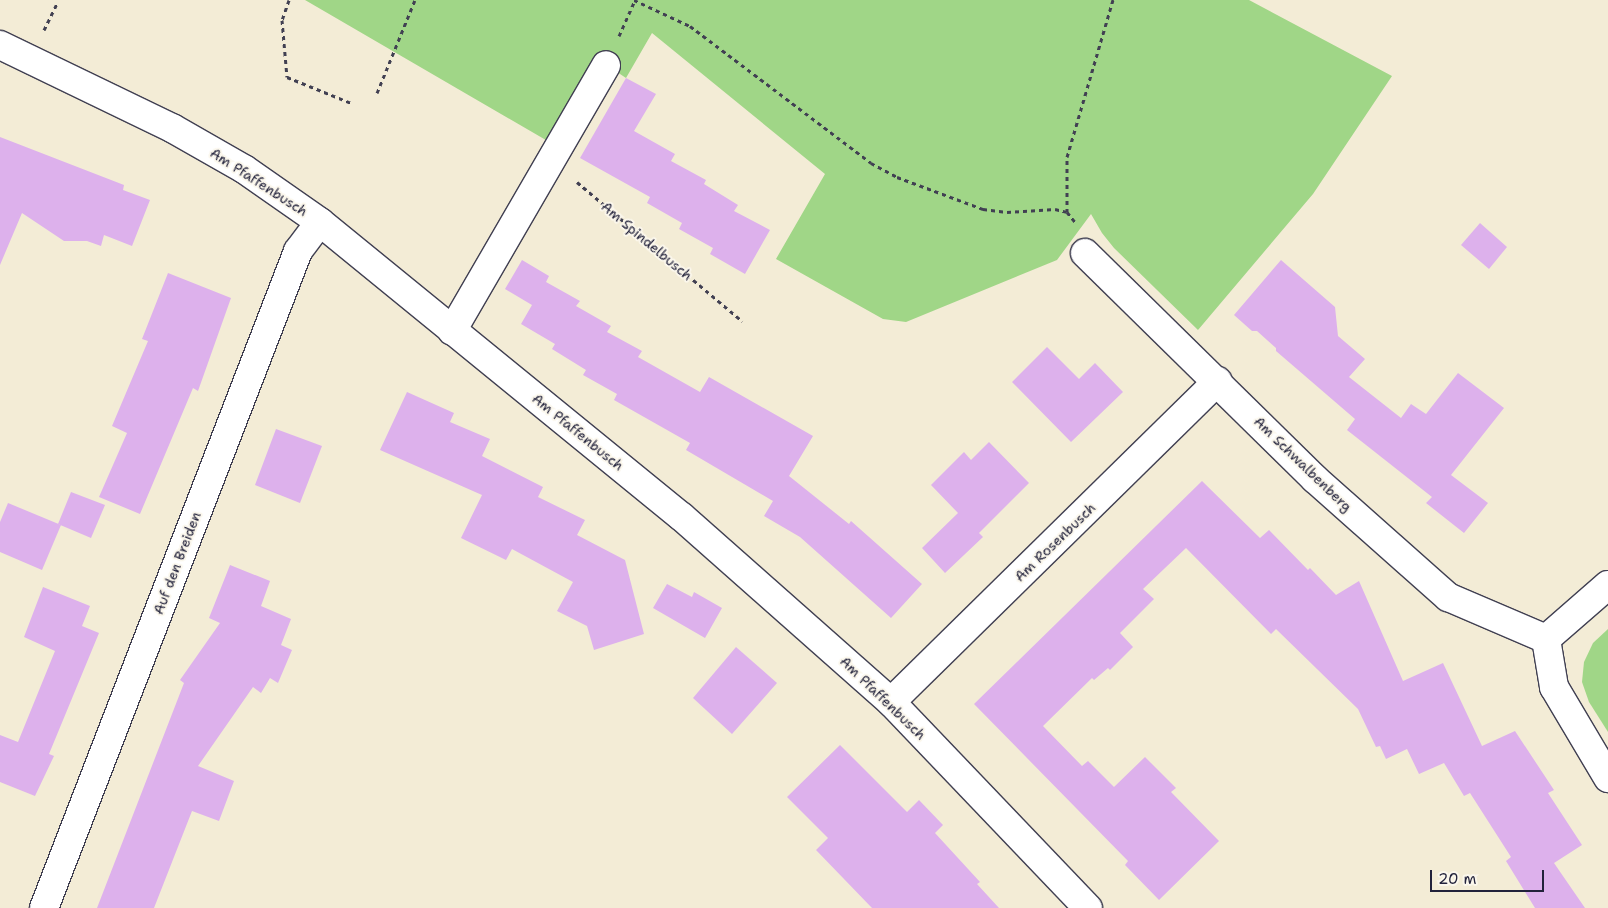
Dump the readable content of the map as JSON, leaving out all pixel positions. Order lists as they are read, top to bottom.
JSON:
{
  "streets": {
    "street": [
      "Am Pfaffenbusch",
      "Am Schwalbenberg",
      "Am Rosenbusch",
      "Auf den Breiden"
    ],
    "path": ["Am Spindelbusch"]
  },
  "crossings": [
    ["Am Pfaffenbusch", "Am Rosenbusch"],
    ["Am Pfaffenbusch", "Auf den Breiden"],
    ["Am Schwalbenberg", "Am Rosenbusch"]
  ],
  "scale_bar": "20 m"
}
